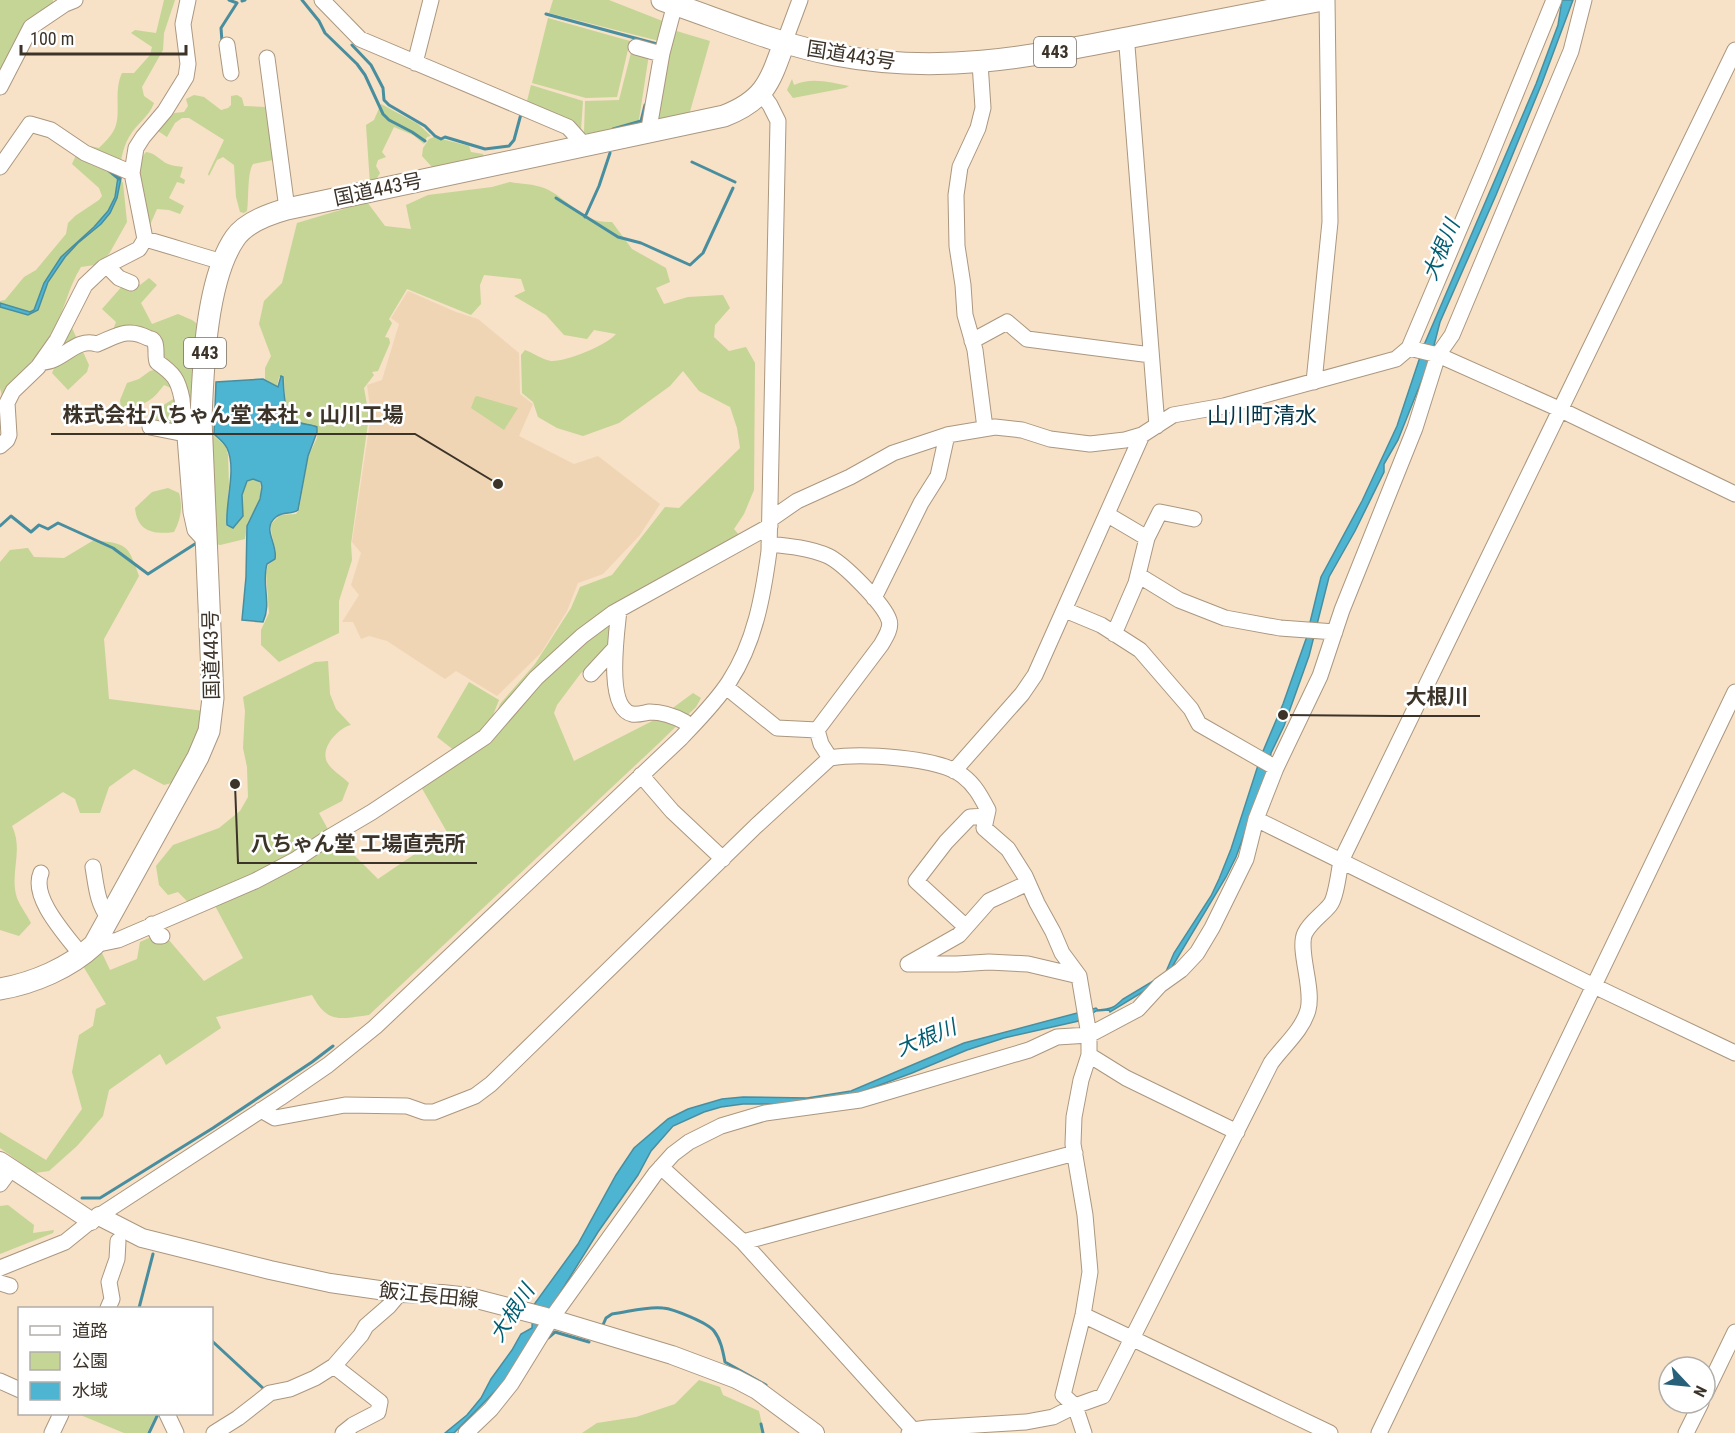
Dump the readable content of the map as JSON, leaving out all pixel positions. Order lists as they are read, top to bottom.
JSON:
{
  "streets": {
    "highway": ["443", "国道443号"],
    "main road": ["飯江長田線"]
  },
  "crossings": [
    ["443", "国道443号"]
  ],
  "districts": ["山川町清水"],
  "water": ["大根川"],
  "places": ["株式会社八ちゃん堂 本社・山川工場", "大根川", "八ちゃん堂 工場直売所"],
  "legend": ["道路", "公園", "水域"],
  "scale_bar": "100 m",
  "north": "bottom right"
}
